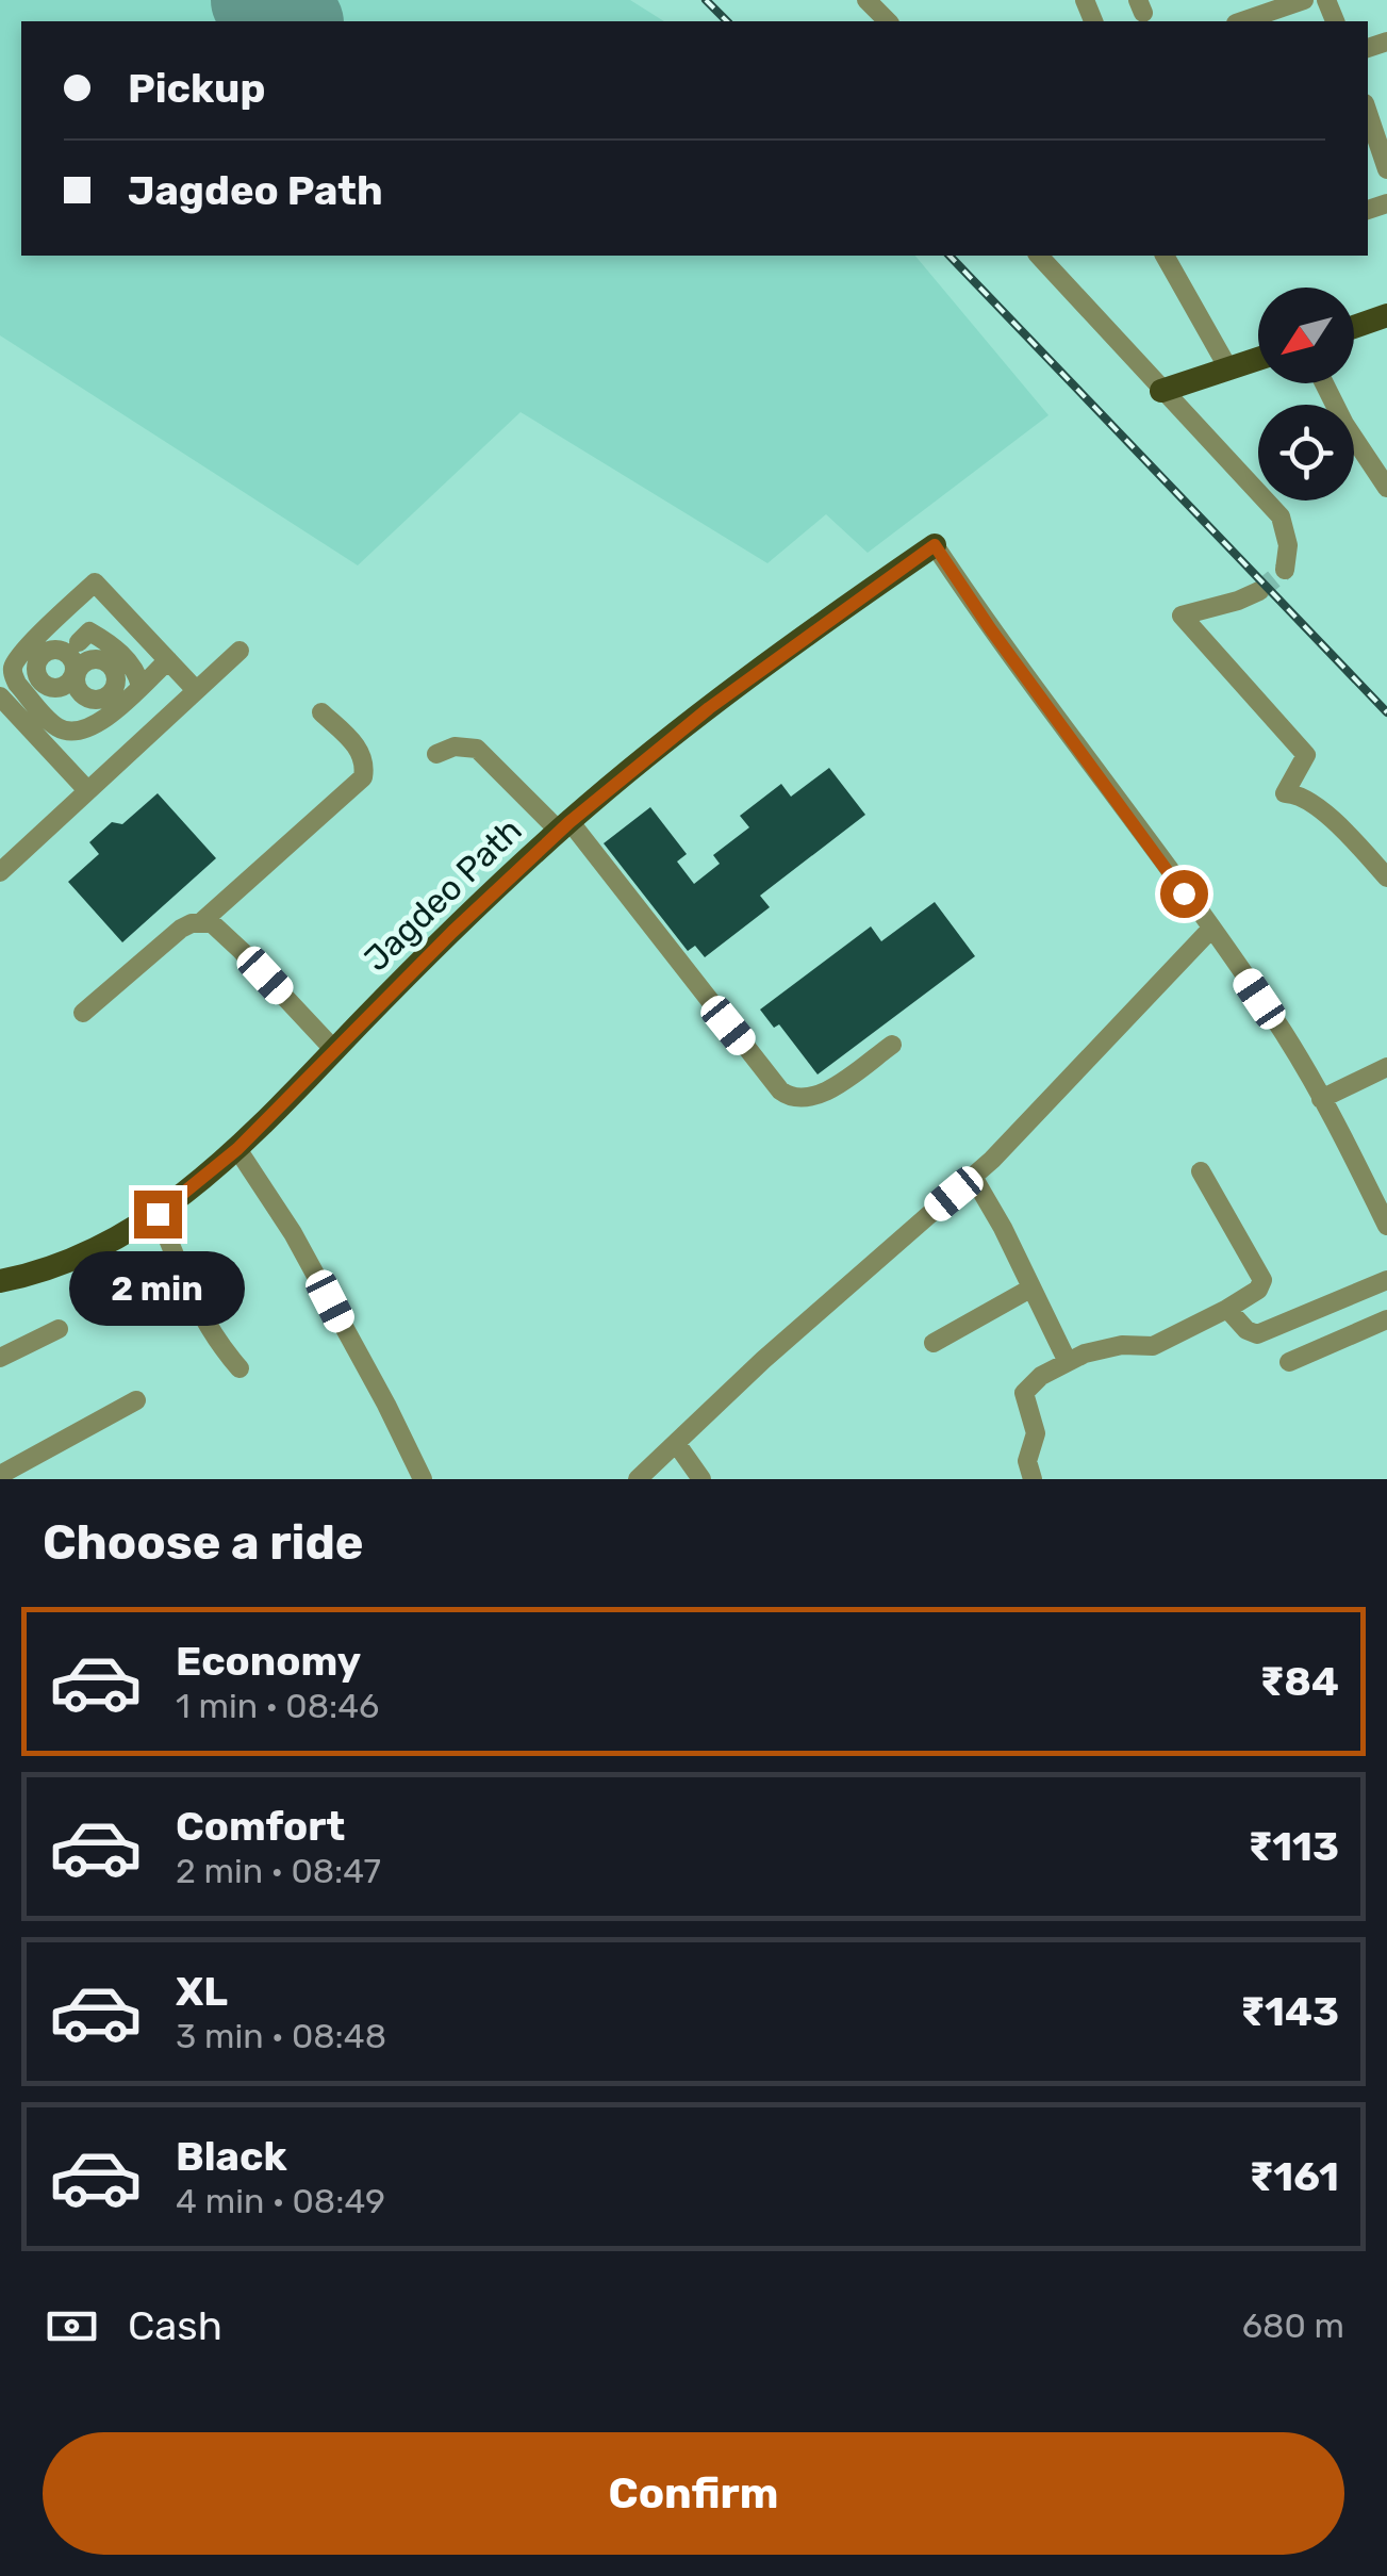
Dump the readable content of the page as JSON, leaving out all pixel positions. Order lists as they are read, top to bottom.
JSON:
{
  "streets": {
    "main road": ["Jagdeo Path"]
  },
  "north": "bottom left",
  "page": {
    "banner": ["Pickup", "Jagdeo Path"],
    "bubble": "2 min",
    "heading": "Choose a ride",
    "list": [
      {
        "name": "Economy",
        "note": "1 min · 08:46",
        "value": "₹84"
      },
      {
        "name": "Comfort",
        "note": "2 min · 08:47",
        "value": "₹113"
      },
      {
        "name": "XL",
        "note": "3 min · 08:48",
        "value": "₹143"
      },
      {
        "name": "Black",
        "note": "4 min · 08:49",
        "value": "₹161"
      }
    ],
    "pay": ["Cash", "680 m"],
    "buttons": "Confirm"
  }
}
